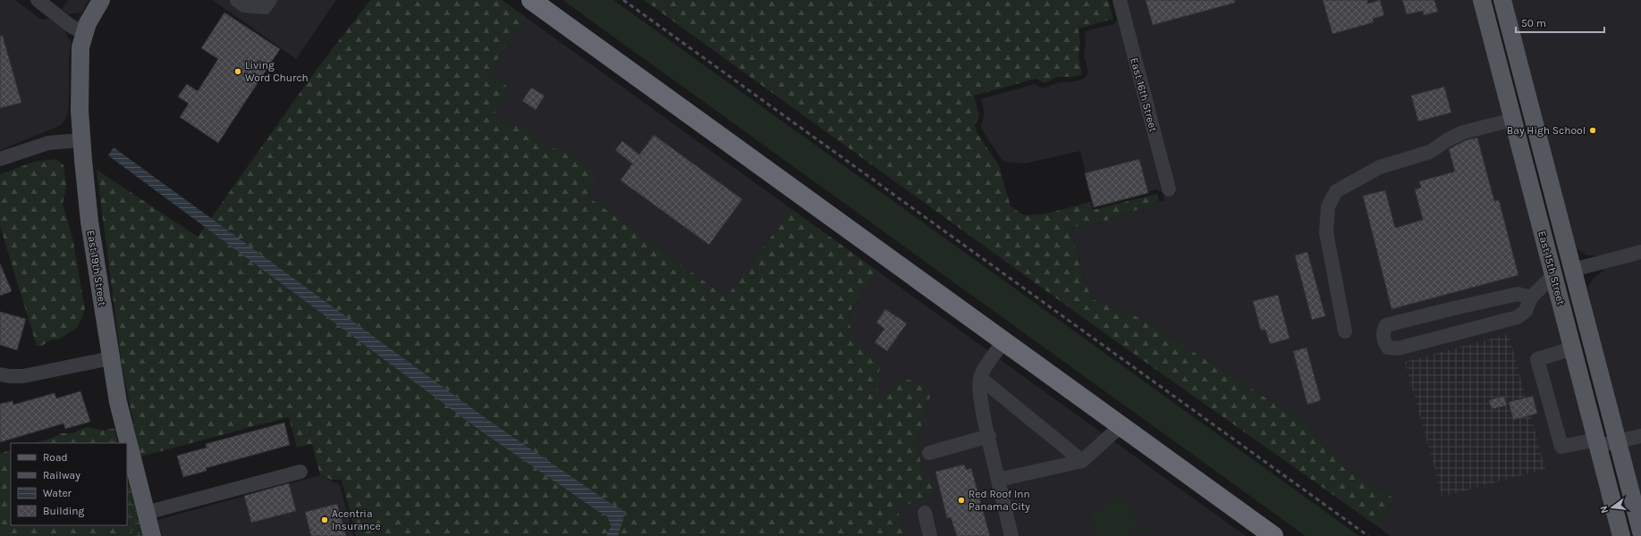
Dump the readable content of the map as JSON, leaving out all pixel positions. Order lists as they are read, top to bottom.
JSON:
{
  "streets": {
    "main road": ["East 19th Street", "East 15th Street"],
    "street": ["East 16th Street"]
  },
  "places": [
    "Living Word Church",
    "Bay High School",
    "Red Roof Inn Panama City",
    "Acentria Insurance"
  ],
  "legend": [
    "Road",
    "Railway",
    "Water",
    "Building"
  ],
  "scale_bar": "50 m",
  "north": "left"
}
